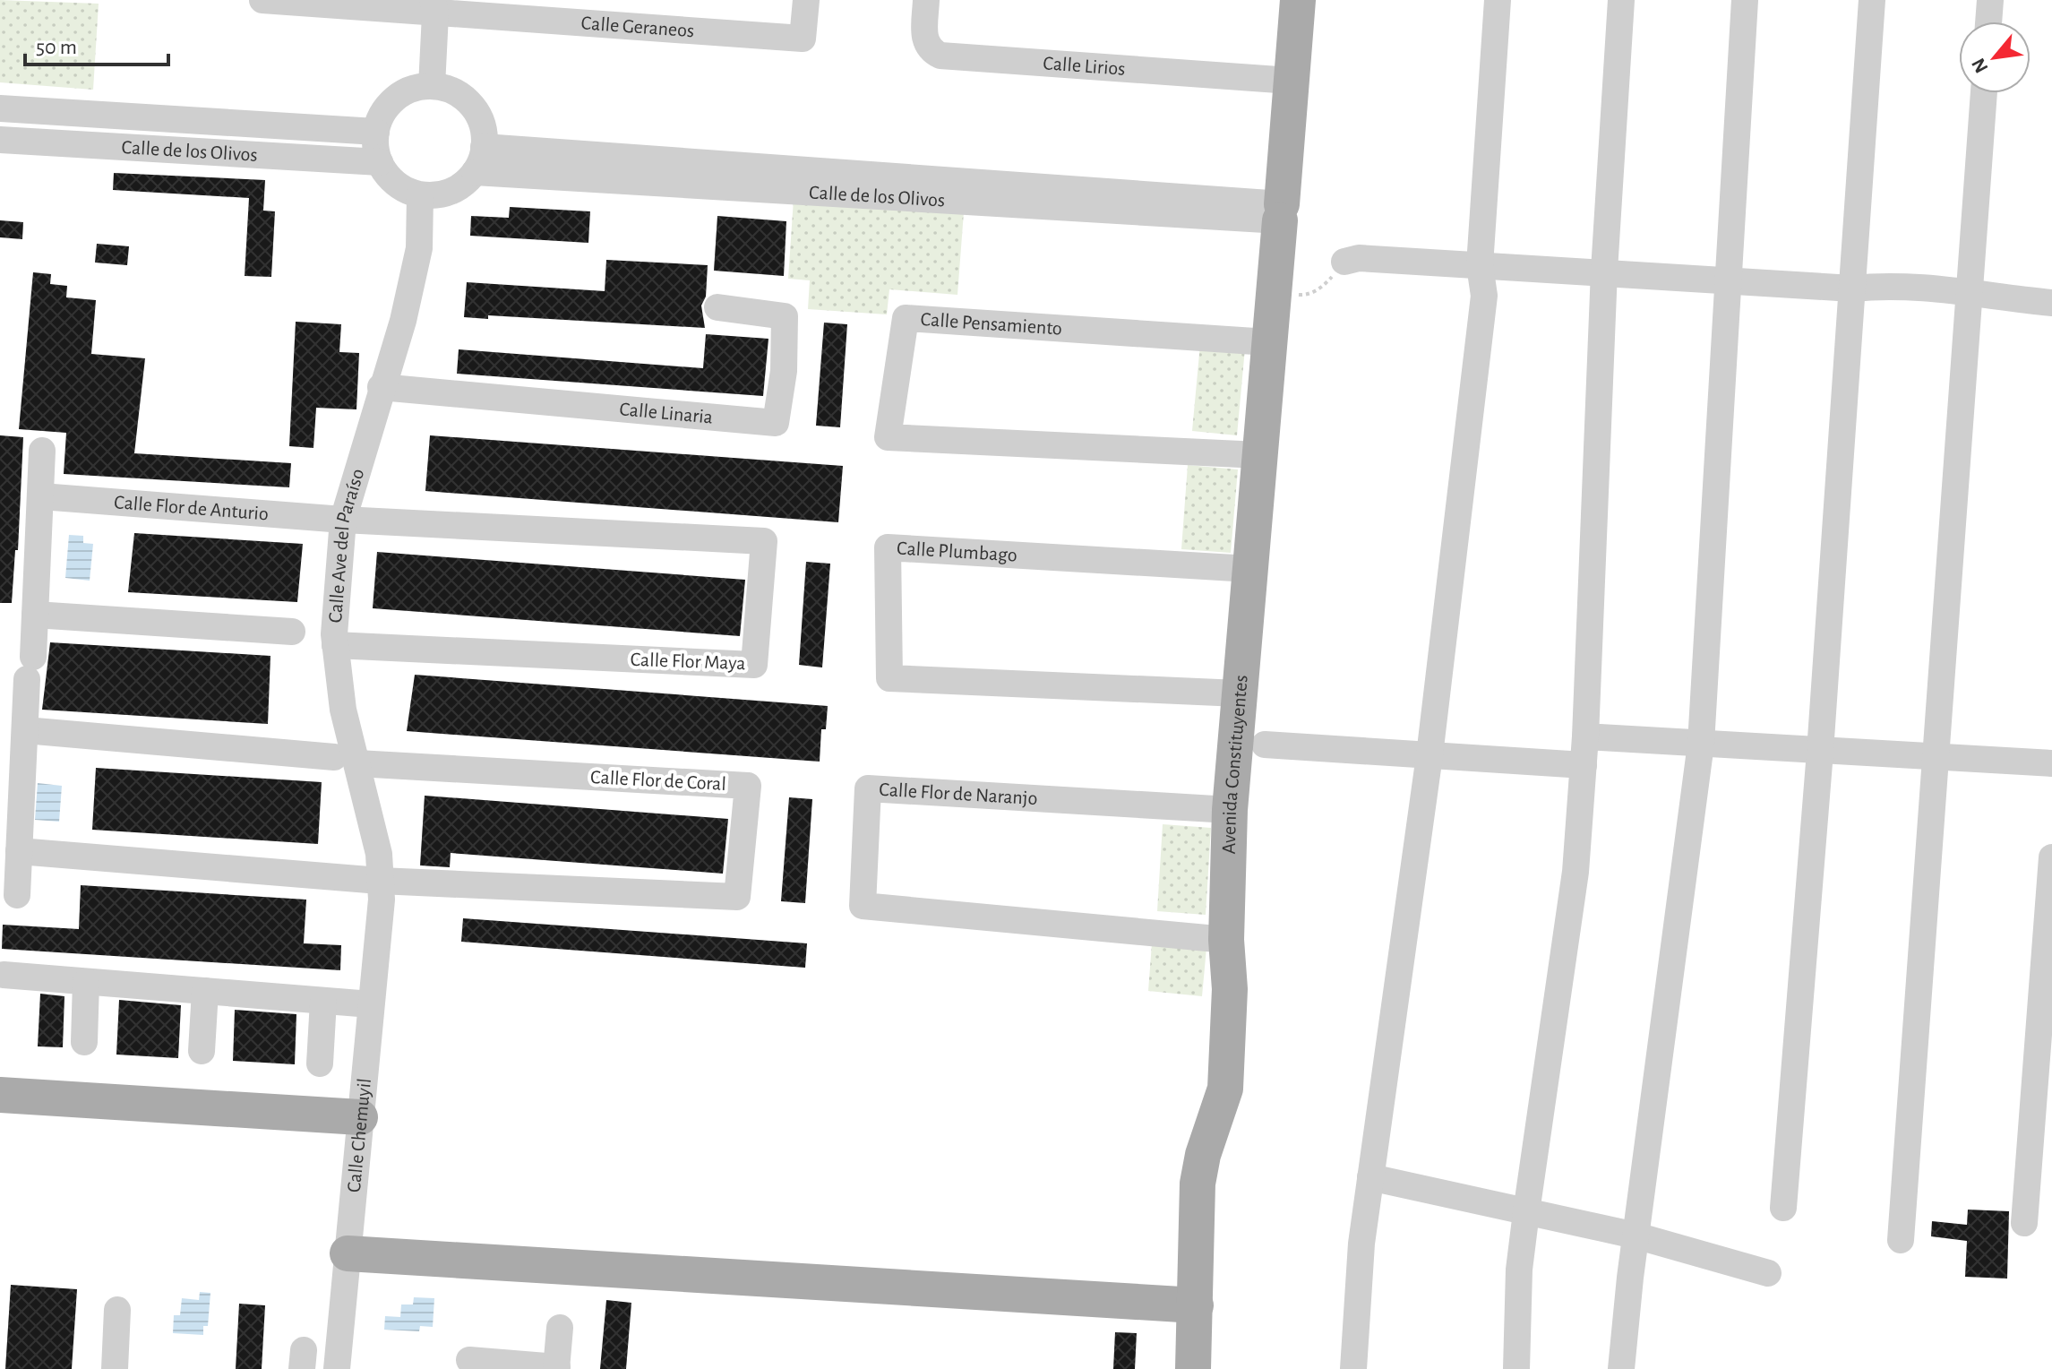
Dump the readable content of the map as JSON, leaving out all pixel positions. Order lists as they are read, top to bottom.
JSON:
{
  "streets": {
    "main road": ["Avenida Constituyentes"],
    "street": [
      "Calle Geraneos",
      "Calle Lirios",
      "Calle de los Olivos",
      "Calle Pensamiento",
      "Calle Linaria",
      "Calle Flor de Anturio",
      "Calle Ave del Paraíso",
      "Calle Plumbago",
      "Calle Flor Maya",
      "Calle Flor de Coral",
      "Calle Flor de Naranjo",
      "Calle Chemuyil"
    ]
  },
  "crossings": [
    ["Calle Lirios", "Avenida Constituyentes"],
    ["Calle de los Olivos", "Calle Ave del Paraíso"],
    ["Calle de los Olivos", "Avenida Constituyentes"],
    ["Calle Pensamiento", "Avenida Constituyentes"],
    ["Calle Linaria", "Calle Ave del Paraíso"],
    ["Calle Flor de Anturio", "Calle Ave del Paraíso"],
    ["Calle Flor de Anturio", "Calle Flor Maya"],
    ["Calle Ave del Paraíso", "Calle Flor Maya"],
    ["Calle Ave del Paraíso", "Calle Flor de Coral"],
    ["Calle Ave del Paraíso", "Calle Chemuyil"],
    ["Calle Plumbago", "Avenida Constituyentes"],
    ["Avenida Constituyentes", "Calle Flor de Naranjo"],
    ["Calle Flor de Coral", "Calle Chemuyil"]
  ],
  "scale_bar": "50 m",
  "north": "bottom left"
}
